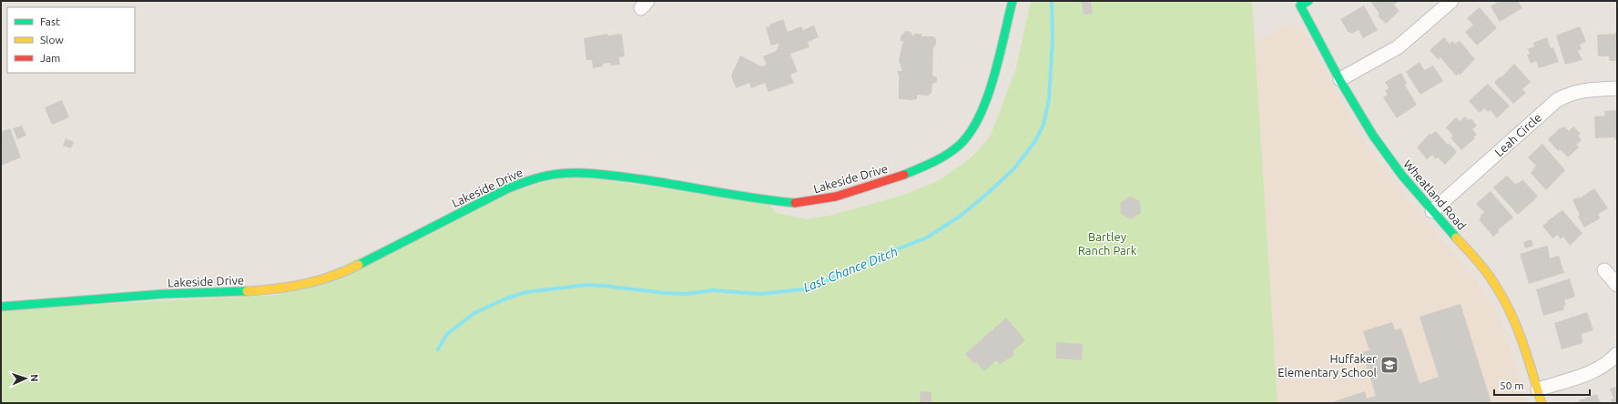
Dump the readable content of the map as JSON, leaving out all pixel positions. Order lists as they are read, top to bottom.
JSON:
{
  "streets": {
    "street": ["Leah Circle", "Lakeside Drive", "Wheatland Road"]
  },
  "crossings": [
    ["Leah Circle", "Wheatland Road"]
  ],
  "water": ["Last Chance Ditch"],
  "parks": ["Bartley Ranch Park"],
  "places": {
    "school or university": ["Huffaker Elementary School"]
  },
  "legend": ["Fast", "Slow", "Jam"],
  "scale_bar": "50 m",
  "north": "right"
}
